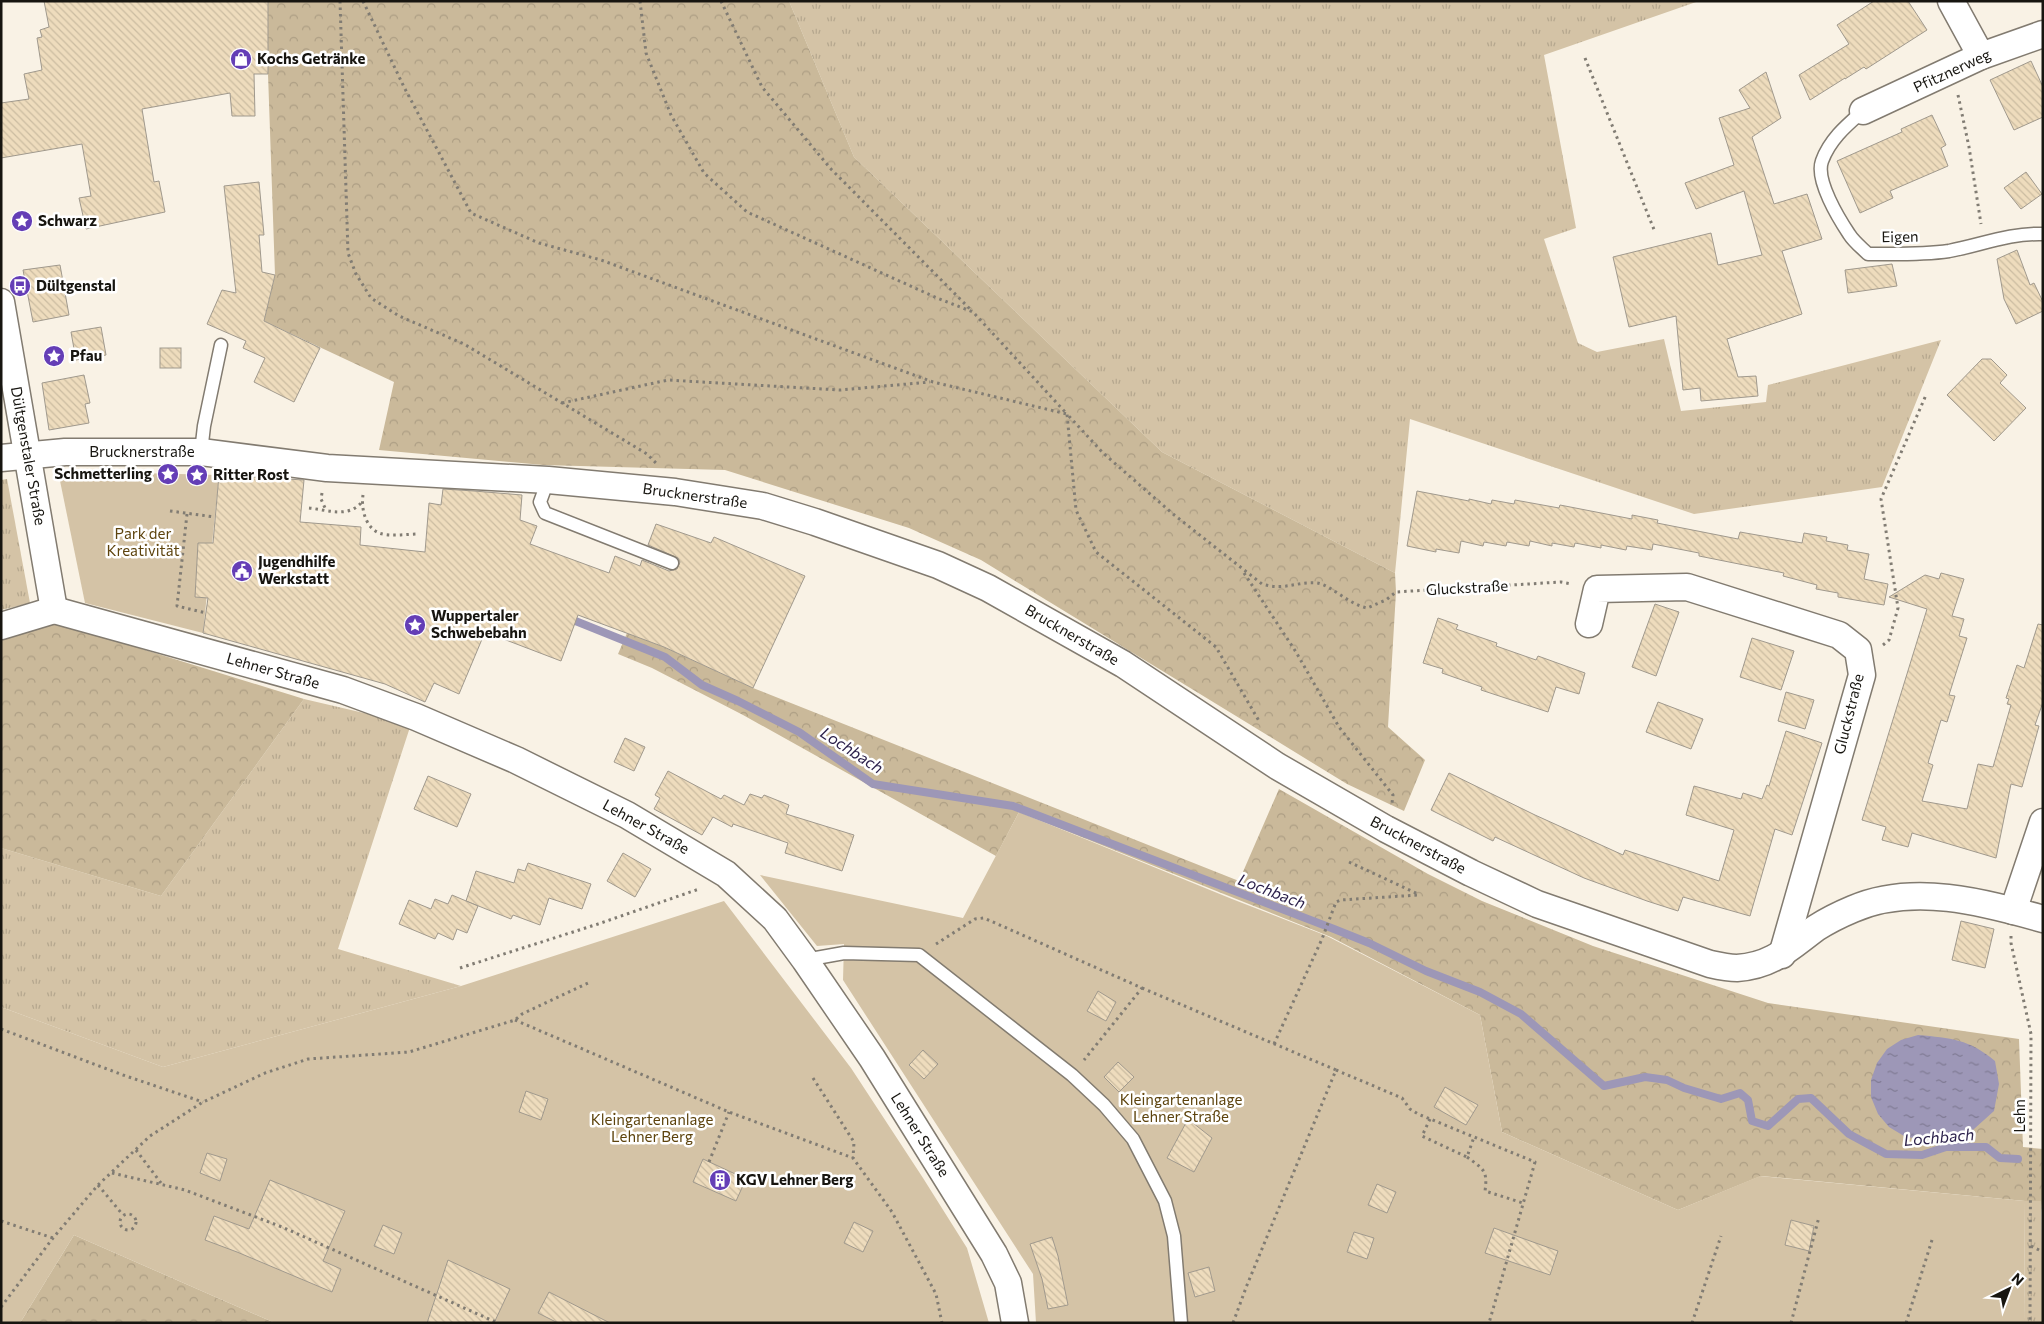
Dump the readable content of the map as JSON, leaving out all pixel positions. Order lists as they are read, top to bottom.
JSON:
{
  "streets": {
    "street": [
      "Pfitznerweg",
      "Brucknerstraße",
      "Dültgenstaler Straße",
      "Gluckstraße",
      "Lehner Straße"
    ],
    "lane": ["Eigen"],
    "path": ["Lehn"]
  },
  "crossings": [
    ["Pfitznerweg", "Eigen"],
    ["Brucknerstraße", "Dültgenstaler Straße"],
    ["Brucknerstraße", "Gluckstraße"],
    ["Brucknerstraße", "Lehn"],
    ["Dültgenstaler Straße", "Lehner Straße"]
  ],
  "water": ["Lochbach"],
  "parks": ["Park der Kreativität", "Kleingartenanlage Lehner Straße", "Kleingartenanlage Lehner Berg"],
  "places": {
    "shop": ["Kochs Getränke"],
    "place": [
      "Schwarz",
      "Pfau",
      "Schmetterling",
      "Ritter Rost",
      "Wuppertaler Schwebebahn"
    ],
    "bus stop": ["Dültgenstal"],
    "public building": ["Jugendhilfe Werkstatt"],
    "building": ["KGV Lehner Berg"]
  },
  "north": "top right"
}
